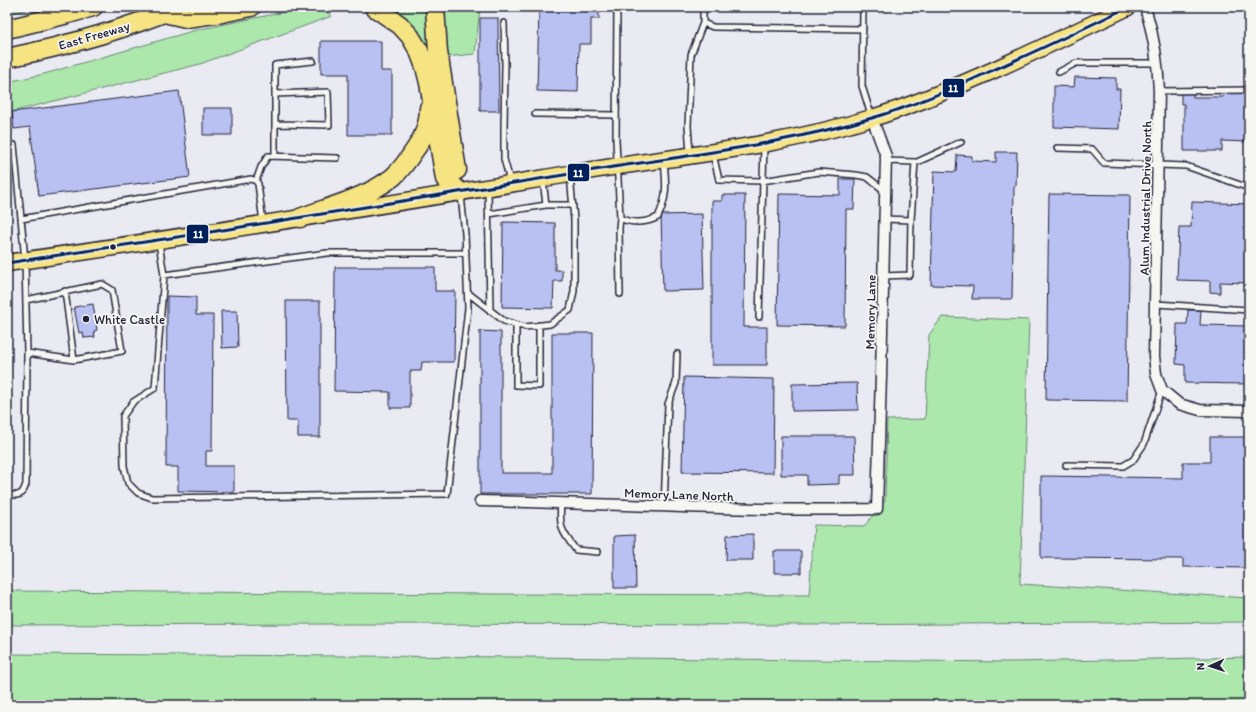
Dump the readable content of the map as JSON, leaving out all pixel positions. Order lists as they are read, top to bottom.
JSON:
{
  "streets": {
    "highway": ["East Freeway"],
    "street": ["Alum Industrial Drive North", "Memory Lane", "Memory Lane North"]
  },
  "crossings": [
    ["Memory Lane", "Memory Lane North"]
  ],
  "places": ["White Castle"],
  "lines": ["transit line 11"],
  "north": "left"
}
